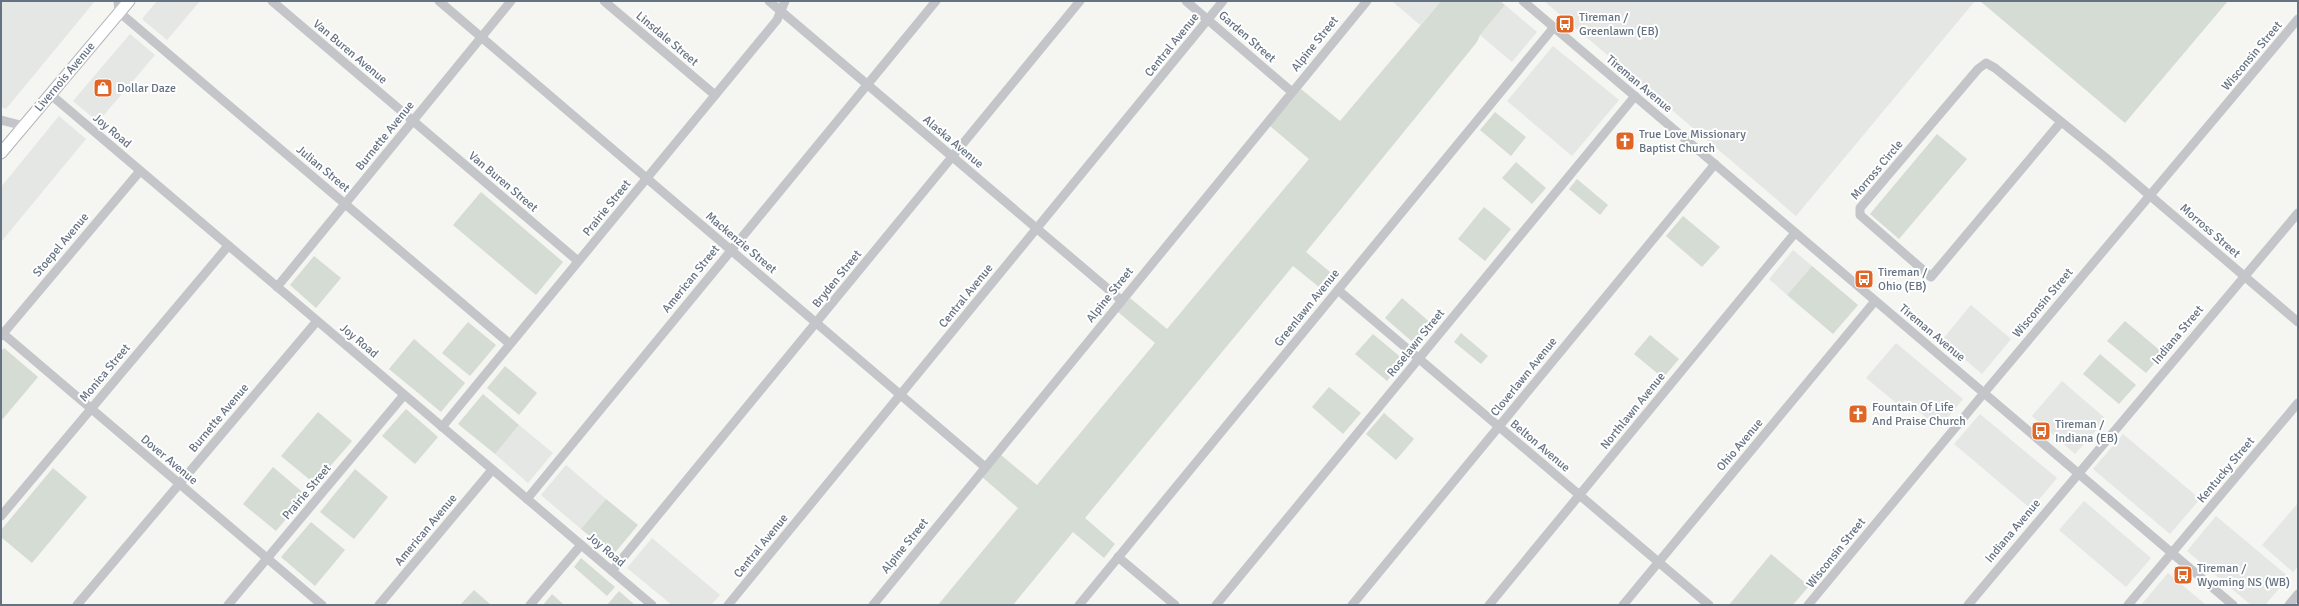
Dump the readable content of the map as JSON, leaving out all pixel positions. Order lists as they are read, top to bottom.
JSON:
{
  "streets": {
    "main road": ["Livernois Avenue"],
    "street": [
      "Garden Street",
      "Linsdale Street",
      "Alpine Street",
      "Central Avenue",
      "Van Buren Avenue",
      "Wisconsin Street",
      "Tireman Avenue",
      "Joy Road",
      "Burnette Avenue",
      "Alaska Avenue",
      "Julian Street",
      "Morross Circle",
      "Van Buren Street",
      "Prairie Street",
      "Morross Street",
      "Mackenzie Street",
      "Stoepel Avenue",
      "American Street",
      "Bryden Street",
      "Greenlawn Avenue",
      "Indiana Street",
      "Roselawn Street",
      "Monica Street",
      "Cloverlawn Avenue",
      "Northlawn Avenue",
      "Ohio Avenue",
      "Belton Avenue",
      "Dover Avenue",
      "Kentucky Street",
      "American Avenue",
      "Indiana Avenue"
    ]
  },
  "crossings": [
    ["Garden Street", "Alpine Street"],
    ["Garden Street", "Central Avenue"],
    ["Linsdale Street", "Prairie Street"],
    ["Alpine Street", "Alaska Avenue"],
    ["Alpine Street", "Mackenzie Street"],
    ["Central Avenue", "Alaska Avenue"],
    ["Central Avenue", "Mackenzie Street"],
    ["Van Buren Avenue", "Burnette Avenue"],
    ["Van Buren Avenue", "Van Buren Street"],
    ["Wisconsin Street", "Tireman Avenue"],
    ["Wisconsin Street", "Morross Street"],
    ["Livernois Avenue", "Joy Road"],
    ["Livernois Avenue", "Julian Street"],
    ["Tireman Avenue", "Greenlawn Avenue"],
    ["Tireman Avenue", "Indiana Street"],
    ["Tireman Avenue", "Roselawn Street"],
    ["Tireman Avenue", "Cloverlawn Avenue"],
    ["Tireman Avenue", "Northlawn Avenue"],
    ["Tireman Avenue", "Ohio Avenue"],
    ["Tireman Avenue", "Kentucky Street"],
    ["Tireman Avenue", "Indiana Avenue"],
    ["Joy Road", "Burnette Avenue"],
    ["Joy Road", "Prairie Street"],
    ["Joy Road", "Stoepel Avenue"],
    ["Joy Road", "American Street"],
    ["Joy Road", "Bryden Street"],
    ["Joy Road", "Monica Street"],
    ["Joy Road", "American Avenue"],
    ["Burnette Avenue", "Julian Street"],
    ["Burnette Avenue", "Van Buren Street"],
    ["Burnette Avenue", "Mackenzie Street"],
    ["Burnette Avenue", "Dover Avenue"],
    ["Alaska Avenue", "Prairie Street"],
    ["Alaska Avenue", "American Street"],
    ["Alaska Avenue", "Bryden Street"],
    ["Julian Street", "Prairie Street"],
    ["Morross Circle", "Morross Street"],
    ["Van Buren Street", "Prairie Street"],
    ["Prairie Street", "Mackenzie Street"],
    ["Prairie Street", "Dover Avenue"],
    ["Morross Street", "Indiana Street"],
    ["Mackenzie Street", "American Street"],
    ["Mackenzie Street", "Bryden Street"],
    ["Stoepel Avenue", "Dover Avenue"],
    ["Greenlawn Avenue", "Belton Avenue"],
    ["Indiana Street", "Indiana Avenue"],
    ["Roselawn Street", "Belton Avenue"],
    ["Monica Street", "Dover Avenue"],
    ["Cloverlawn Avenue", "Belton Avenue"],
    ["Northlawn Avenue", "Belton Avenue"],
    ["Ohio Avenue", "Belton Avenue"]
  ],
  "places": {
    "bus stop": [
      "Tireman / Greenlawn (EB)",
      "Tireman / Ohio (EB)",
      "Tireman / Indiana (EB)",
      "Tireman / Wyoming NS (WB)"
    ],
    "shop": ["Dollar Daze"],
    "church": ["True Love Missionary Baptist Church", "Fountain Of Life And Praise Church"]
  }
}
